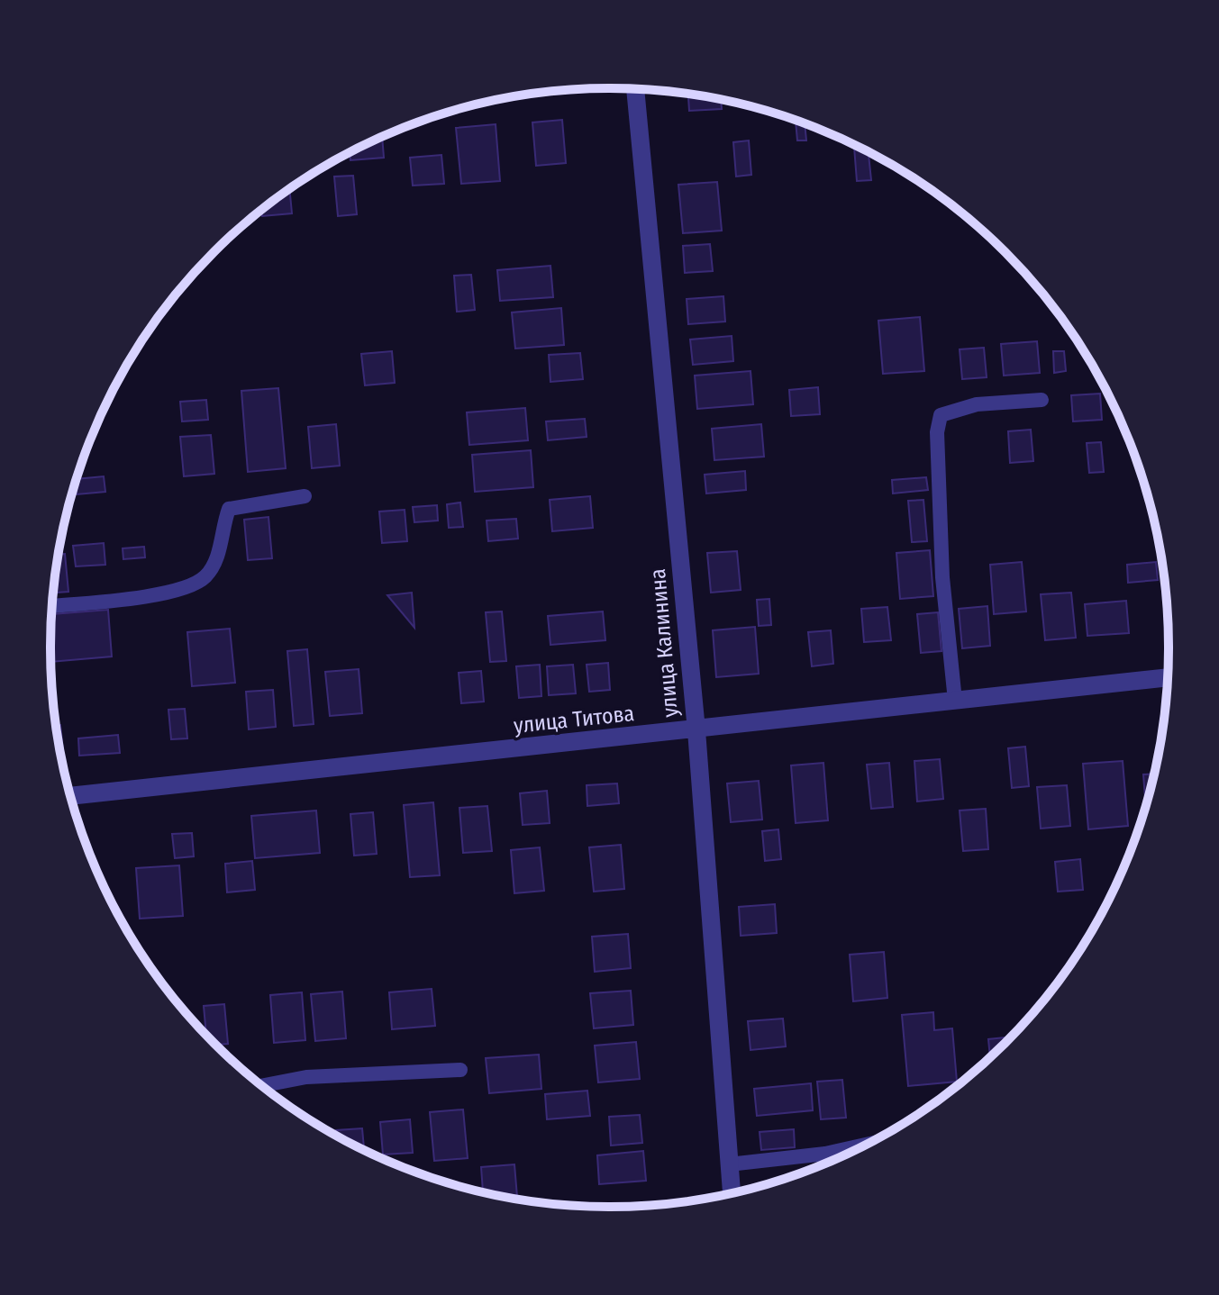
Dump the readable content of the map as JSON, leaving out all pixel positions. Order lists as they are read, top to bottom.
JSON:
{
  "streets": {
    "street": ["улица Калинина", "улица Титова"]
  },
  "crossings": [
    ["улица Калинина", "улица Титова"]
  ]
}
